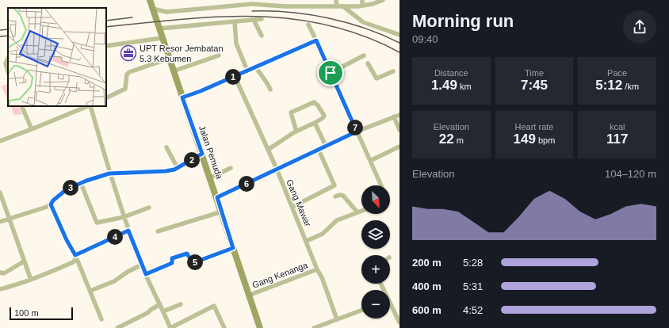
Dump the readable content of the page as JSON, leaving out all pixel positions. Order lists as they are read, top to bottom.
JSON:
{
  "streets": {
    "main road": ["Jalan Pemuda"],
    "street": ["Gang Mawar", "Gang Kenanga"]
  },
  "crossings": [
    ["Jalan Pemuda", "Gang Kenanga"],
    ["Gang Mawar", "Gang Kenanga"]
  ],
  "places": {
    "office": ["UPT Resor Jembatan 5.3 Kebumen"]
  },
  "scale_bar": "100 m",
  "north": "bottom right",
  "page": {
    "heading": ["Morning run", "09:40"],
    "stats": [
      ["Distance", "1.49 km"],
      ["Time", "7:45"],
      ["Pace", "5:12 /km"],
      ["Elevation", "22 m"],
      ["Heart rate", "149 bpm"],
      ["kcal", "117"]
    ],
    "pins": [
      "1",
      "7",
      "2",
      "6",
      "3",
      "4",
      "5"
    ],
    "chart": ["Elevation", "104–120 m"],
    "map_buttons": ["+", "−"],
    "list": [
      {
        "name": "200 m",
        "note": "5:28"
      },
      {
        "name": "400 m",
        "note": "5:31"
      },
      {
        "name": "600 m",
        "note": "4:52"
      }
    ],
    "scale": "100 m"
  }
}
